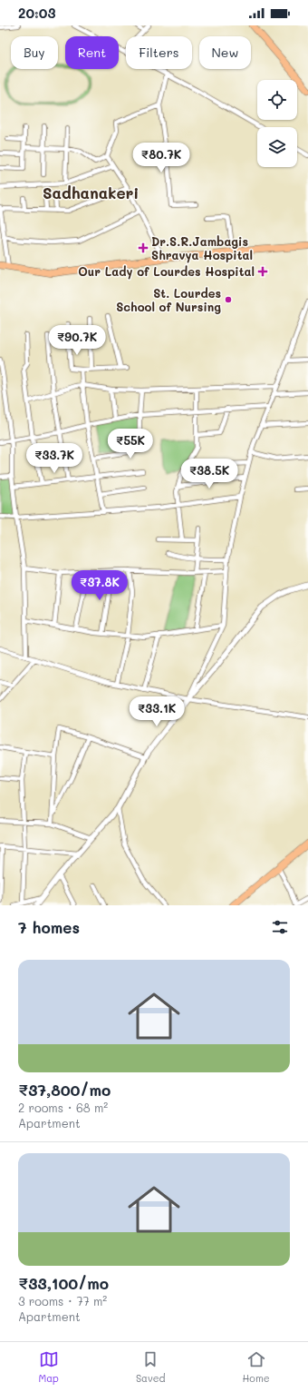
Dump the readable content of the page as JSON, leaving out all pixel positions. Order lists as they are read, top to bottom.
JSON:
{
  "districts": ["Sadhanakeri"],
  "places": {
    "health": ["Dr.S.R.Jambagis Shravya Hospital", "Our Lady of Lourdes Hospital"],
    "other": ["St. Lourdes School of Nursing"]
  },
  "page": {
    "status": "20:03",
    "chip": [
      "Buy",
      "Rent",
      "Filters",
      "New"
    ],
    "price": [
      "₹80.7K",
      "₹90.7K",
      "₹55K",
      "₹33.7K",
      "₹38.5K",
      "₹37.8K",
      "₹33.1K"
    ],
    "heading": "7 homes",
    "list": [
      {
        "name": "₹37,800/mo",
        "note": "2 rooms · 68 m² · Apartment"
      },
      {
        "name": "₹33,100/mo",
        "note": "3 rooms · 77 m² · Apartment"
      }
    ],
    "tabs": ["Map", "Saved", "Home"]
  }
}
